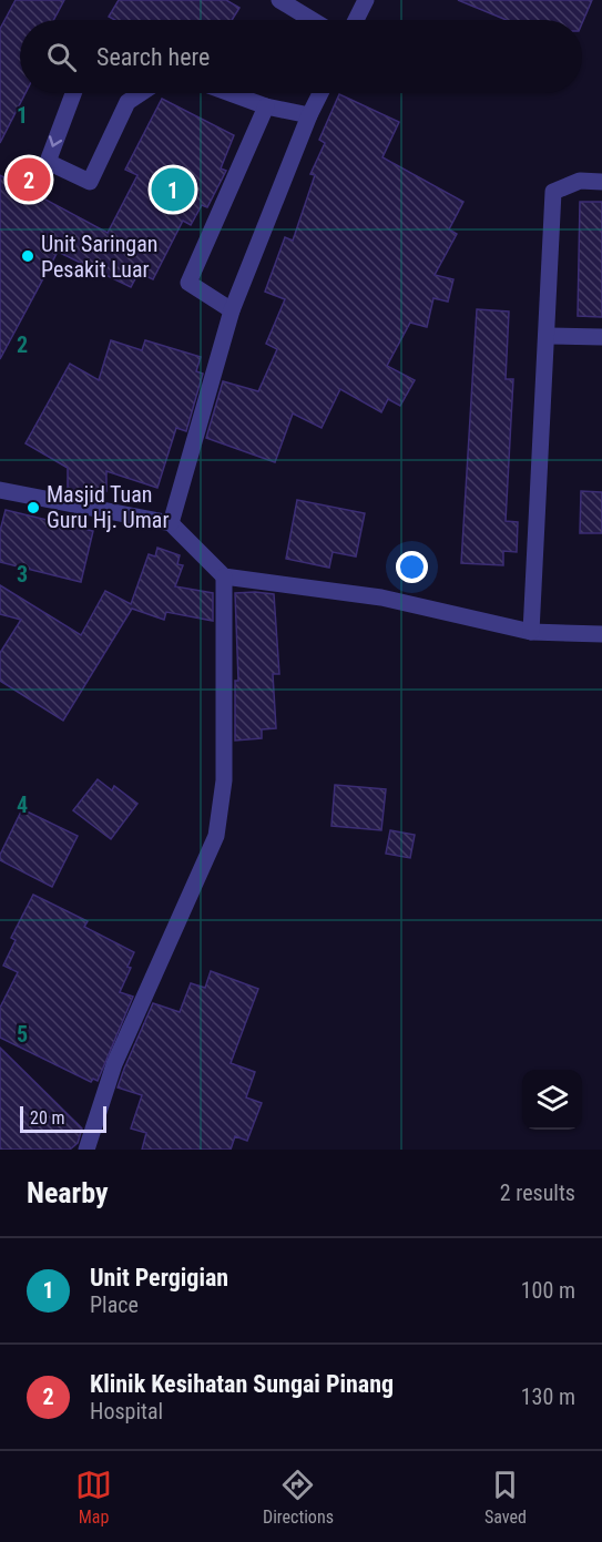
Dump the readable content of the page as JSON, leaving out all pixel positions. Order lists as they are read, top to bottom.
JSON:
{
  "places": ["Unit Saringan Pesakit Luar", "Masjid Tuan Guru Hj. Umar"],
  "scale_bar": "20 m",
  "page": {
    "search": "Search here",
    "pins": ["2", "1"],
    "scale": "20 m",
    "heading": ["Nearby", "2 results"],
    "list": [
      {
        "mark": "1",
        "name": "Unit Pergigian",
        "note": "Place",
        "value": "100 m"
      },
      {
        "mark": "2",
        "name": "Klinik Kesihatan Sungai Pinang",
        "note": "Hospital",
        "value": "130 m"
      }
    ],
    "nav": ["Map", "Directions", "Saved"]
  },
  "grid": {
    "rows": [
      "1",
      "2",
      "3",
      "4",
      "5"
    ]
  }
}
